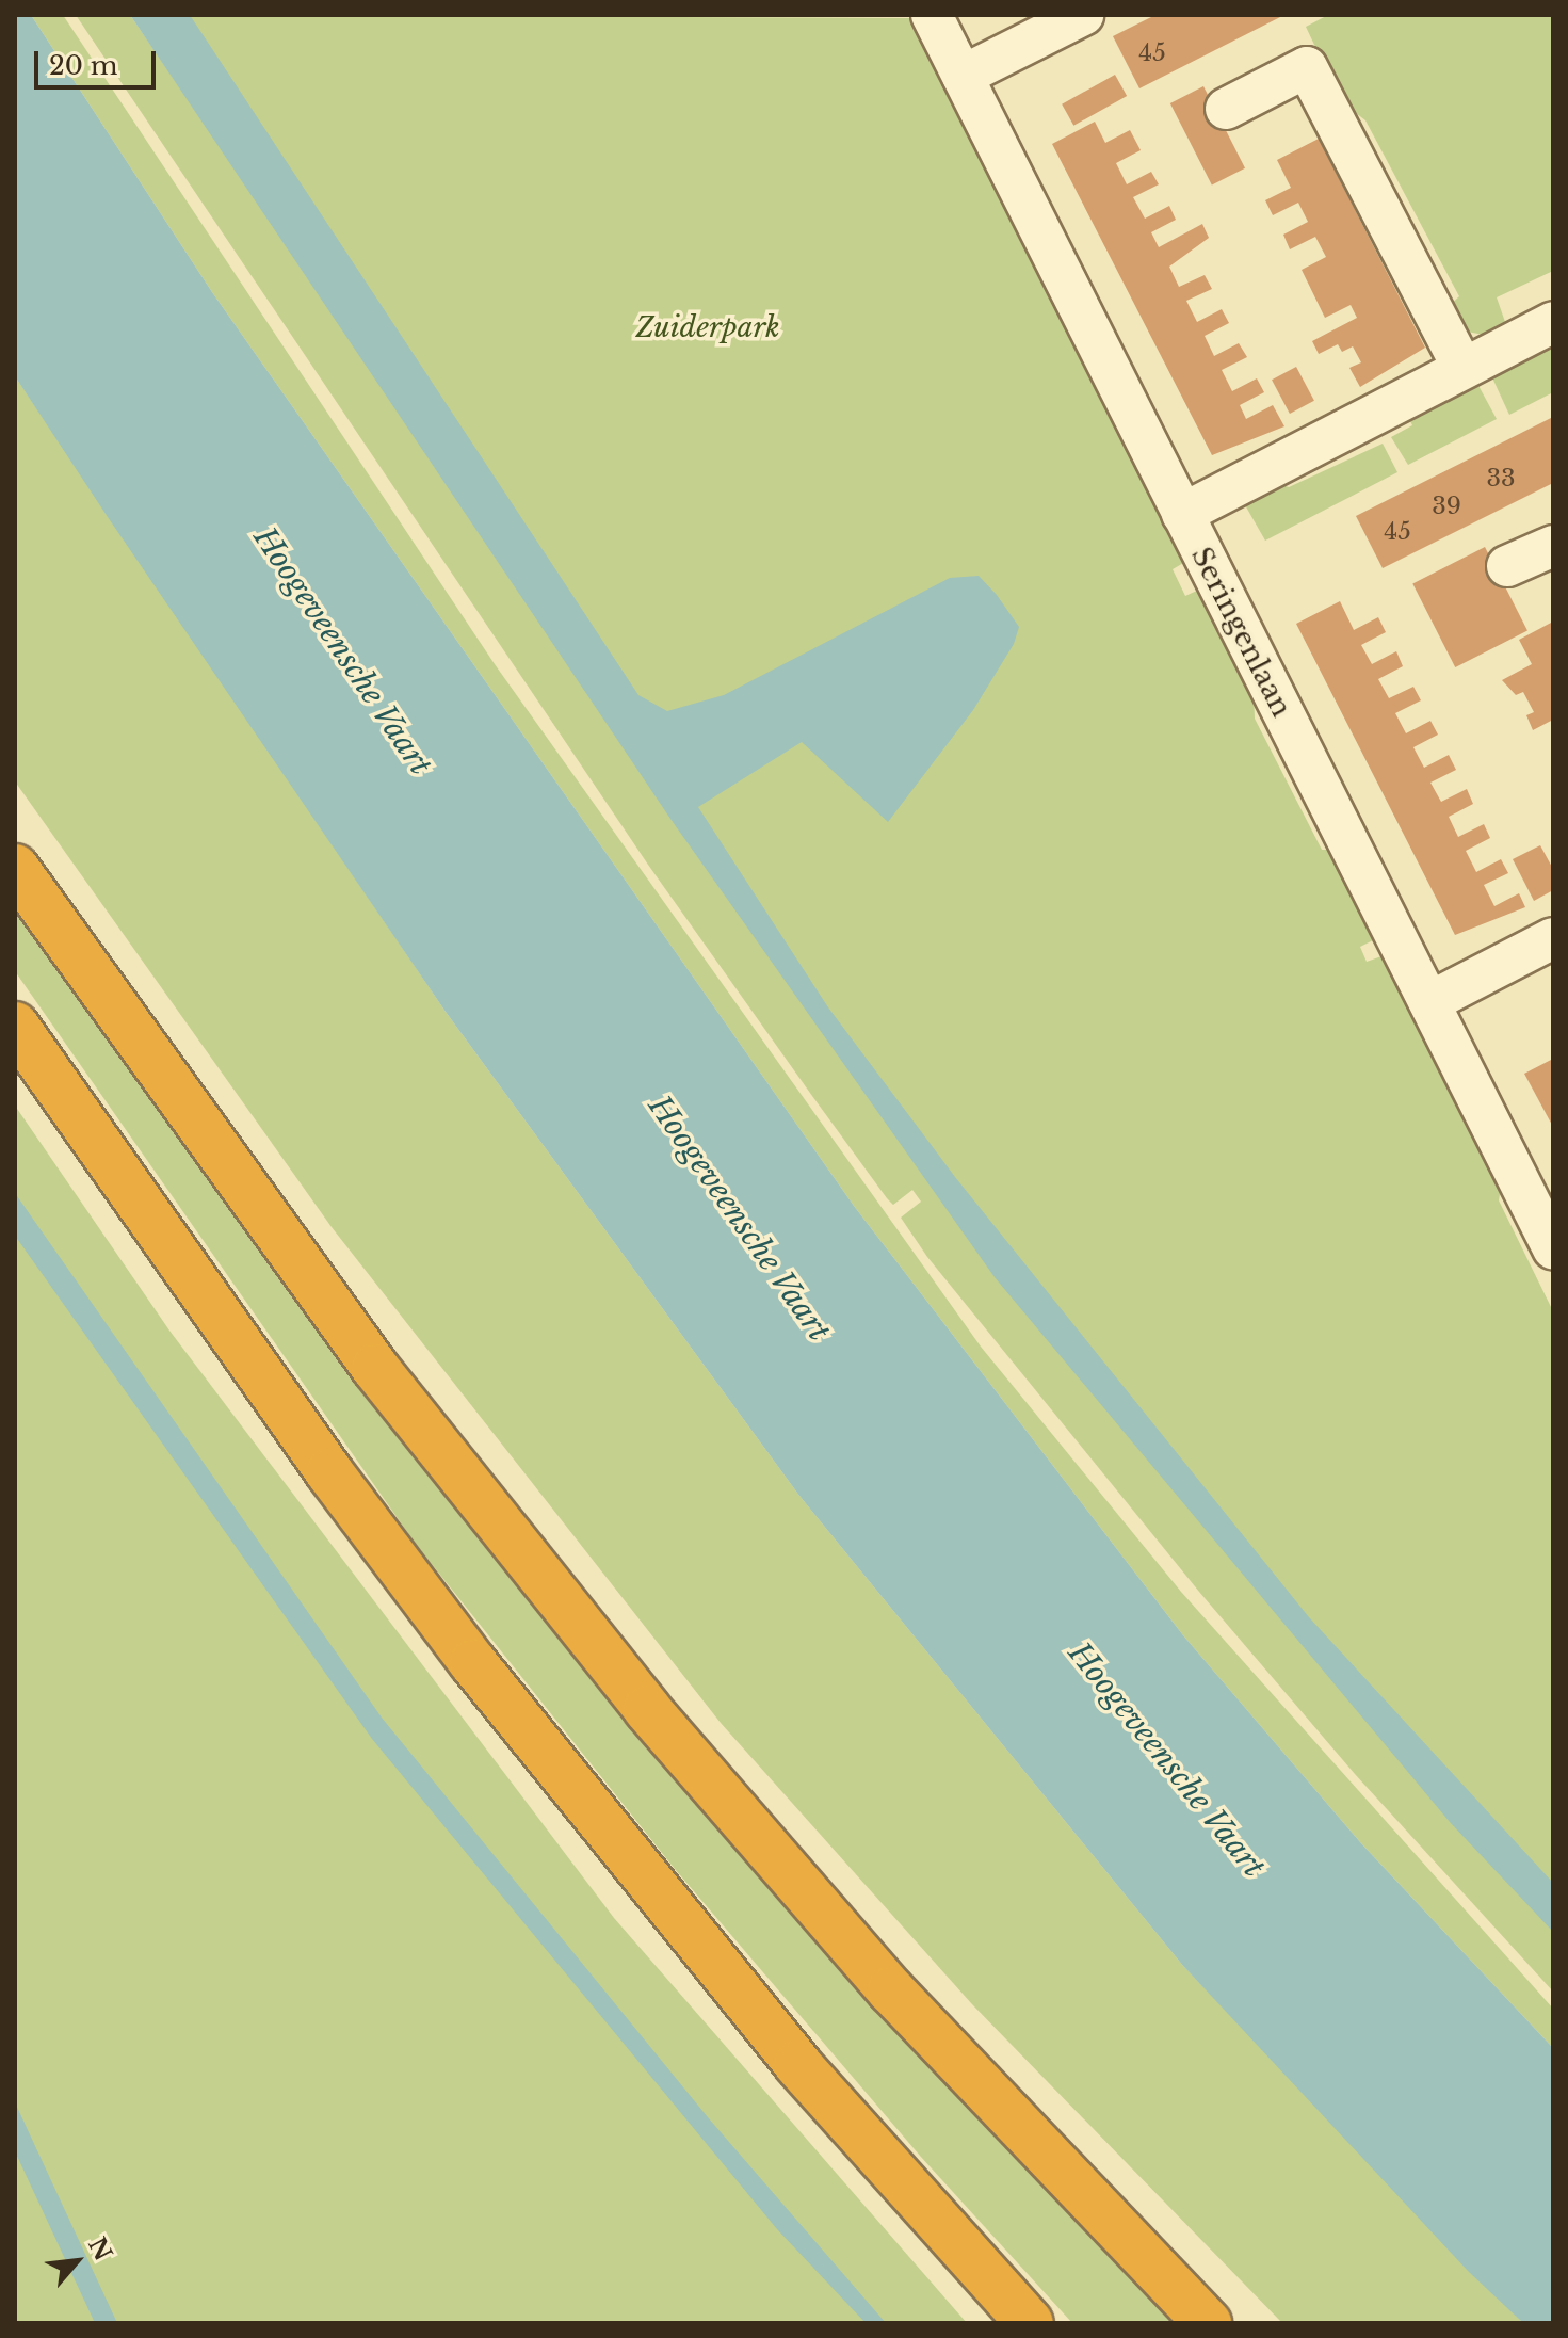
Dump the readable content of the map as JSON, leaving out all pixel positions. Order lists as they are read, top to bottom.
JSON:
{
  "streets": {
    "street": ["Seringenlaan"]
  },
  "water": ["Hoogeveensche Vaart"],
  "parks": ["Zuiderpark"],
  "house_numbers": [
    "45",
    "33",
    "39",
    "45"
  ],
  "scale_bar": "20 m",
  "north": "top right"
}
